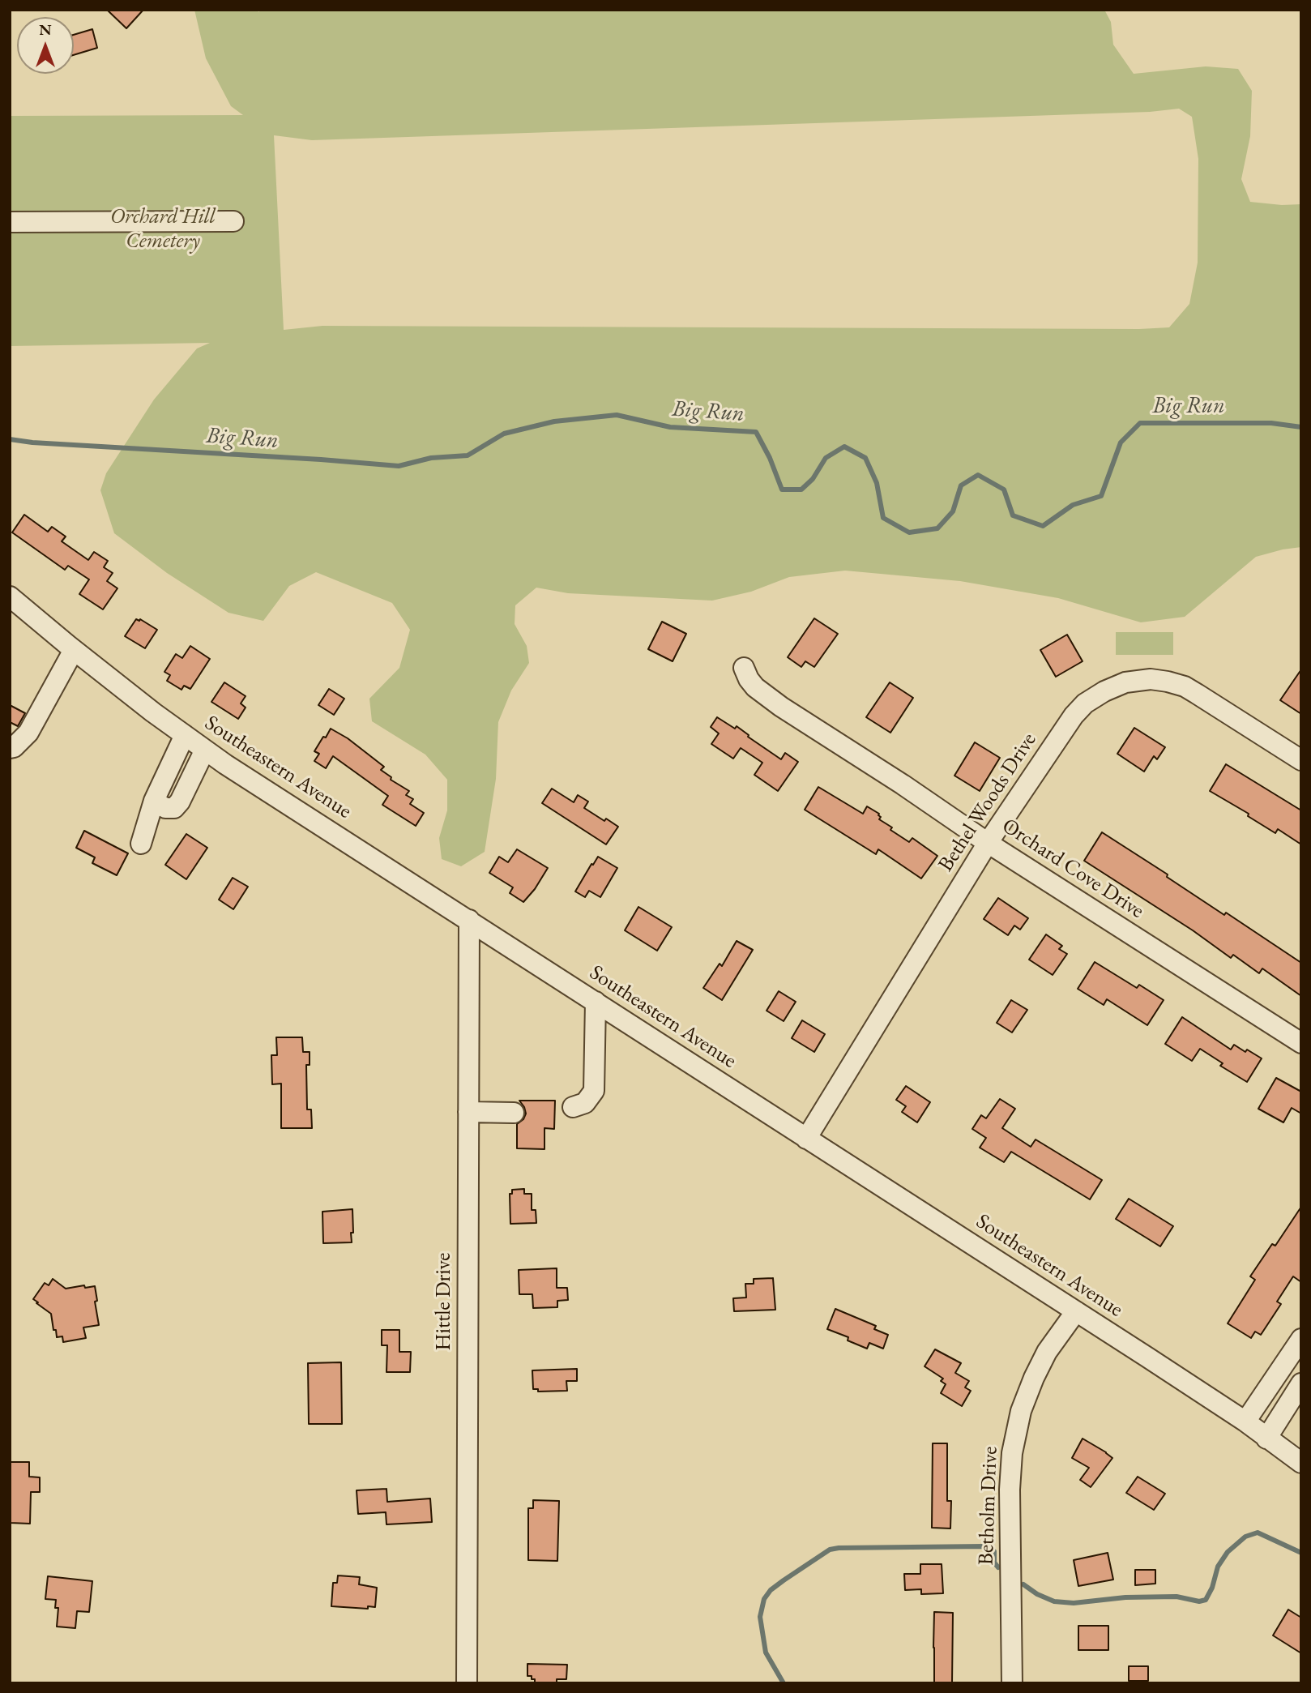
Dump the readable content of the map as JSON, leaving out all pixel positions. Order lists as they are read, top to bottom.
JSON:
{
  "streets": {
    "street": [
      "Southeastern Avenue",
      "Bethel Woods Drive",
      "Orchard Cove Drive",
      "Hittle Drive",
      "Betholm Drive"
    ]
  },
  "crossings": [
    ["Southeastern Avenue", "Bethel Woods Drive"],
    ["Southeastern Avenue", "Hittle Drive"],
    ["Southeastern Avenue", "Betholm Drive"],
    ["Bethel Woods Drive", "Orchard Cove Drive"]
  ],
  "water": ["Big Run"],
  "parks": ["Orchard Hill Cemetery"],
  "north": "top"
}
